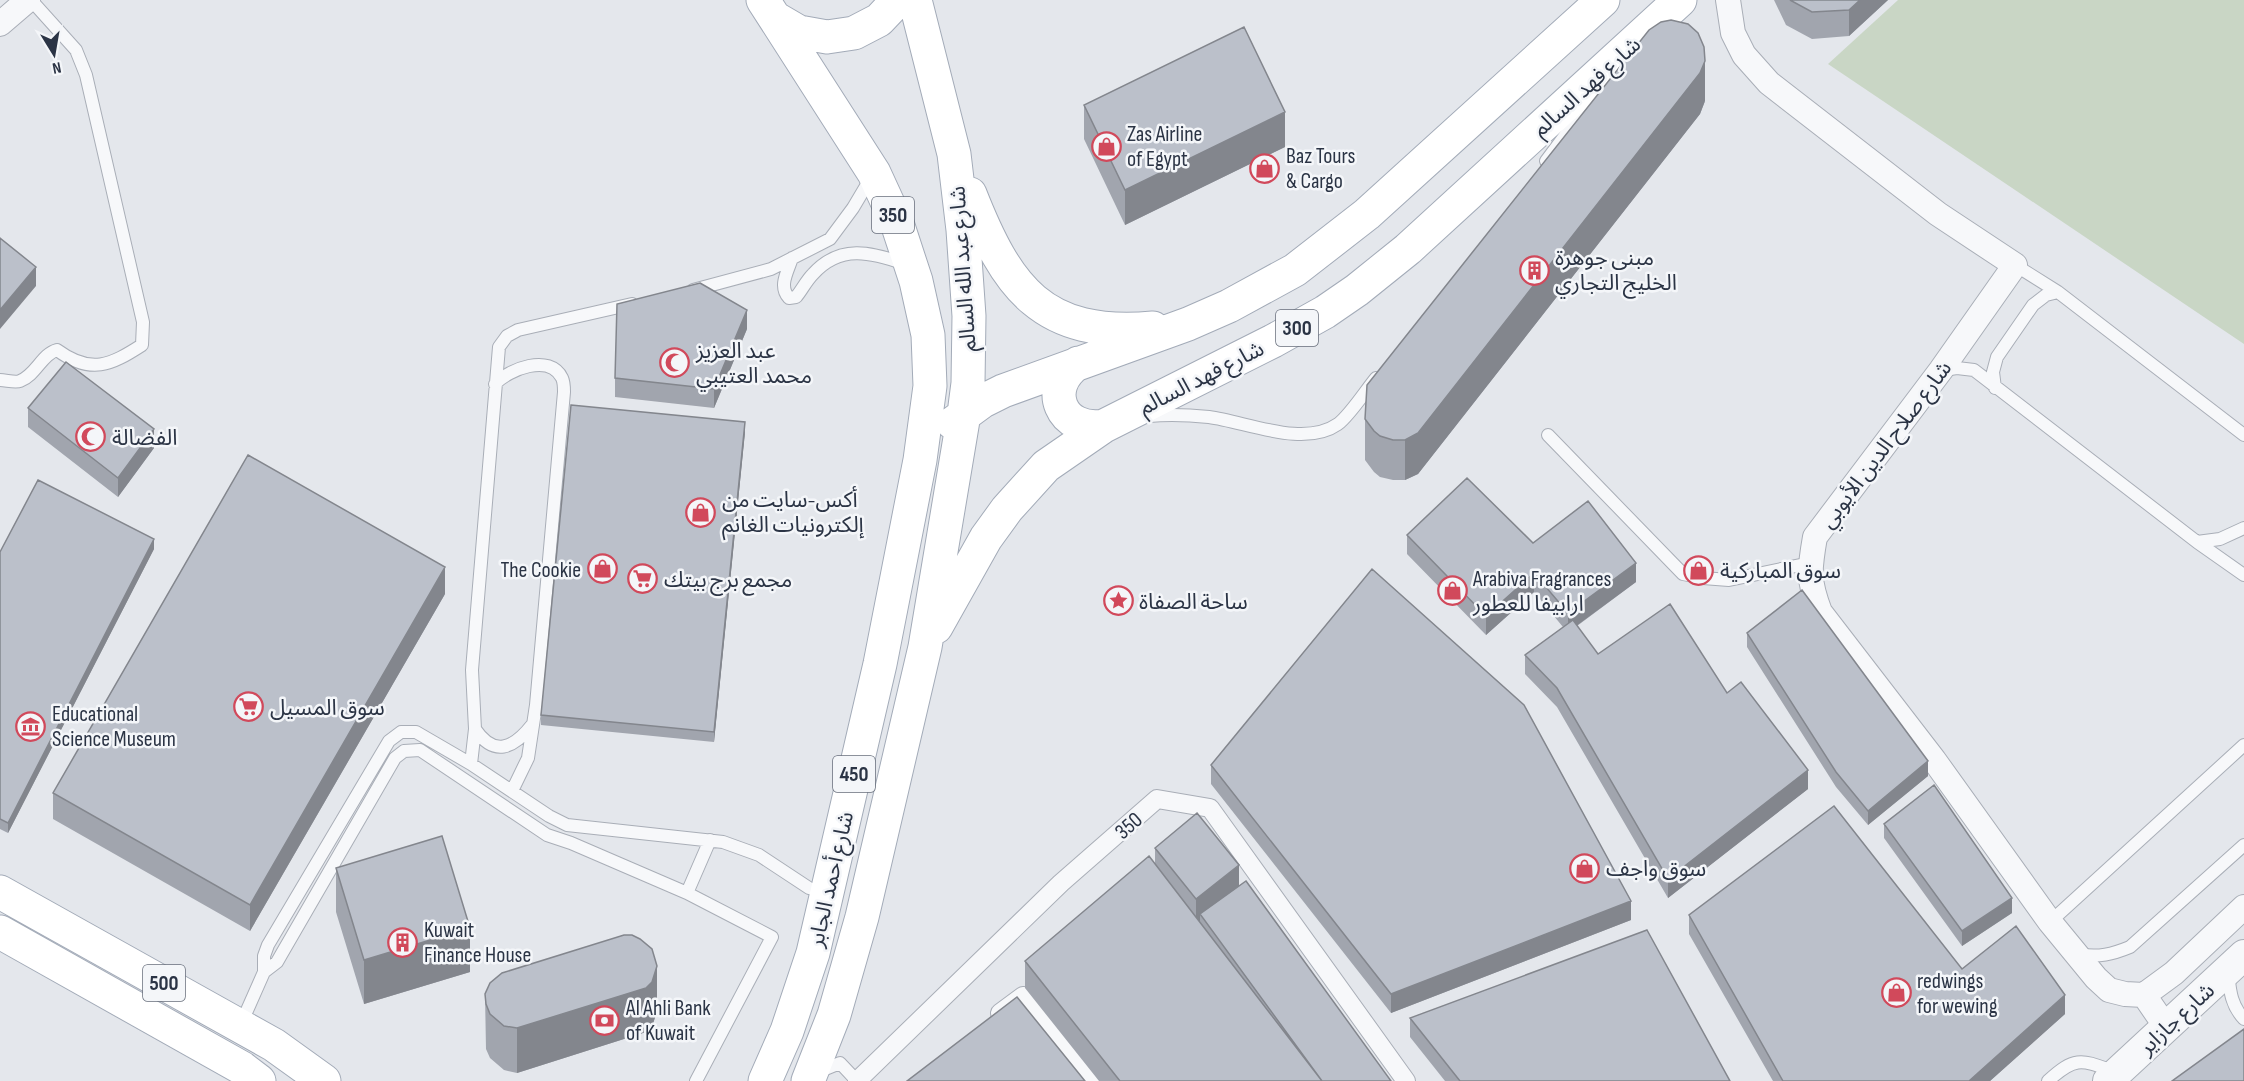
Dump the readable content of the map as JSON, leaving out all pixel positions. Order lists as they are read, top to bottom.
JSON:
{
  "streets": {
    "main road": [
      "شارع فهد السالم",
      "350",
      "شارع عبد الله السالم",
      "300",
      "450",
      "شارع أحمد الجابر",
      "500"
    ],
    "street": ["شارع صلاح الدين الأيوبي", "شارع جازاير"]
  },
  "crossings": [
    ["شارع فهد السالم", "شارع عبد الله السالم"],
    ["شارع فهد السالم", "شارع أحمد الجابر"],
    ["350", "شارع أحمد الجابر"],
    ["شارع عبد الله السالم", "300"],
    ["شارع عبد الله السالم", "شارع أحمد الجابر"],
    ["300", "شارع أحمد الجابر"]
  ],
  "places": {
    "shop": [
      "Zas Airline of Egypt",
      "Baz Tours & Cargo",
      "أكس-سايت من إلكترونيات الغانم",
      "The Cookie",
      "سوق المباركية",
      "Arabiva Fragrances ارابيفا للعطور",
      "سوق واجف",
      "redwings for wewing"
    ],
    "building": ["مبنى جوهرة الخليج التجاري", "Kuwait Finance House"],
    "mosque": ["عبد العزيز محمد العتيبي", "الفضالة"],
    "supermarket": ["مجمع برج بيتك", "سوق المسيل"],
    "place": ["ساحة الصفاة"],
    "museum": ["Educational Science Museum"],
    "bank": ["Al Ahli Bank of Kuwait"]
  },
  "north": "bottom"
}
